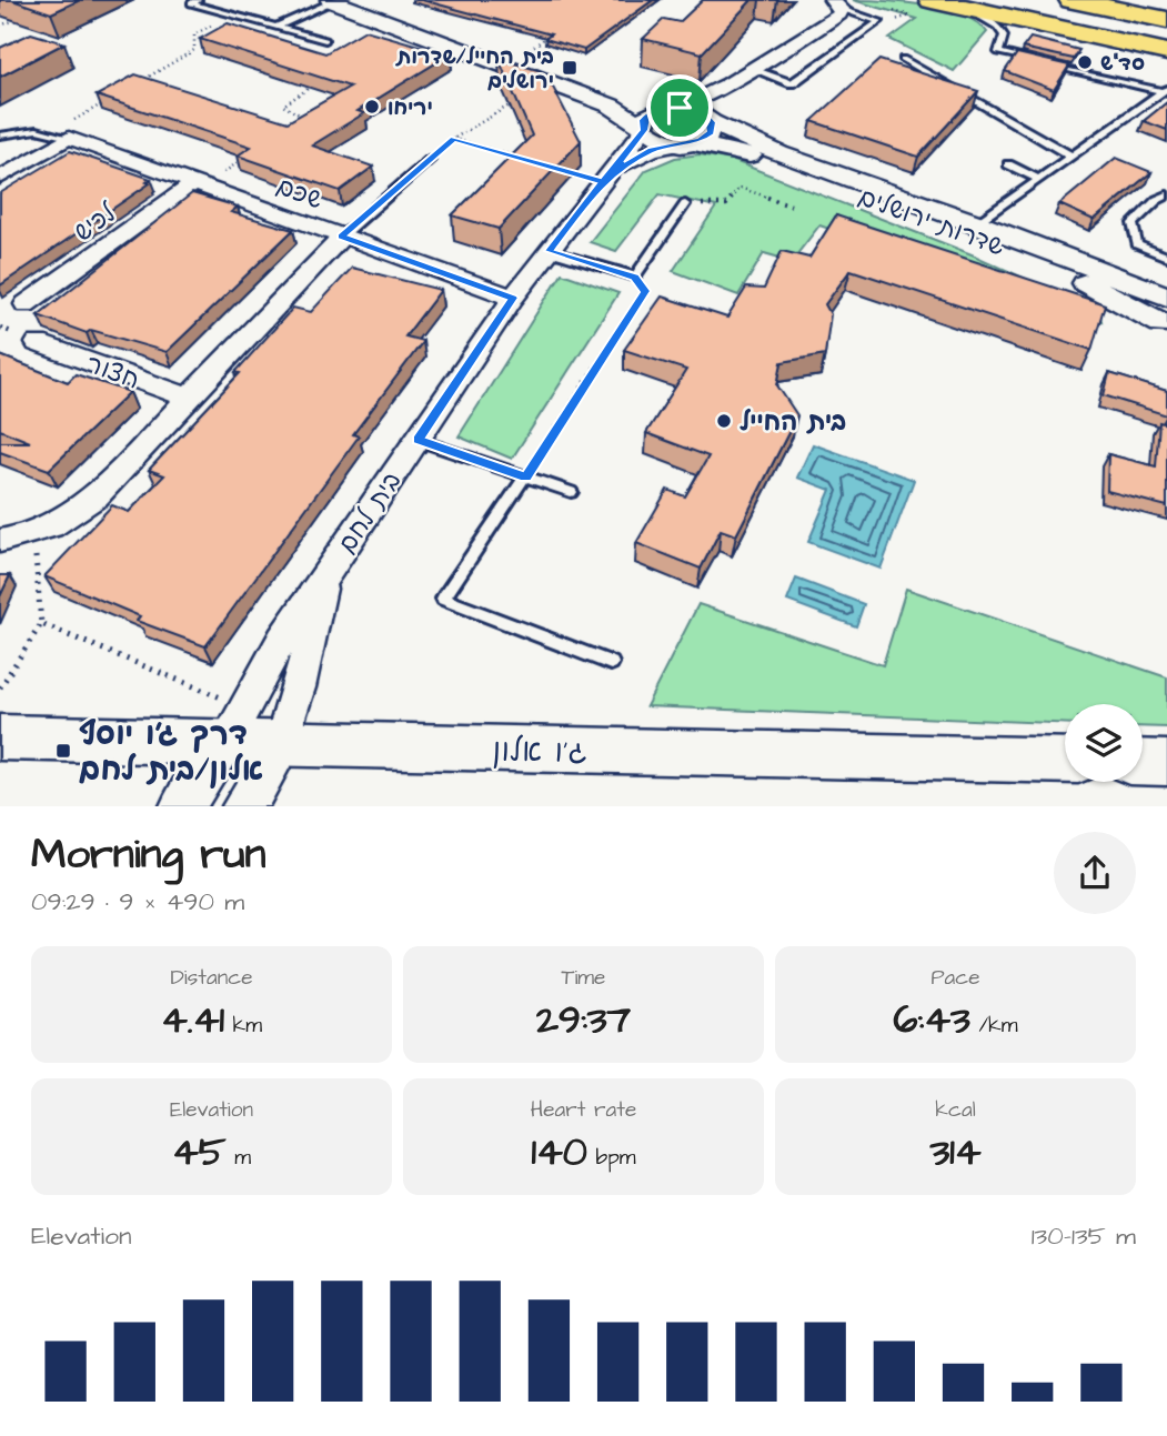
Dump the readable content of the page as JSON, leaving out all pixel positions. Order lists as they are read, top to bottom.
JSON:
{
  "streets": {
    "main road": ["ג'ו אלון"],
    "street": [
      "שכם",
      "שדרות ירושלים",
      "לכיש",
      "חצור",
      "בית לחם"
    ]
  },
  "crossings": [
    ["שכם", "לכיש"],
    ["שכם", "בית לחם"],
    ["שדרות ירושלים", "בית לחם"],
    ["בית לחם", "ג'ו אלון"]
  ],
  "places": {
    "other": ["סד\"ש", "יריחו", "בית החייל"],
    "transit": ["בית החייל/שדרות ירושלים", "דרך ג׳ו יוסף אלון/בית לחם"]
  },
  "page": {
    "heading": ["Morning run", "09:29 · 9 × 490 m"],
    "stats": [
      ["Distance", "4.41 km"],
      ["Time", "29:37"],
      ["Pace", "6:43 /km"],
      ["Elevation", "45 m"],
      ["Heart rate", "140 bpm"],
      ["kcal", "314"]
    ],
    "chart": ["Elevation", "130–135 m"]
  }
}
